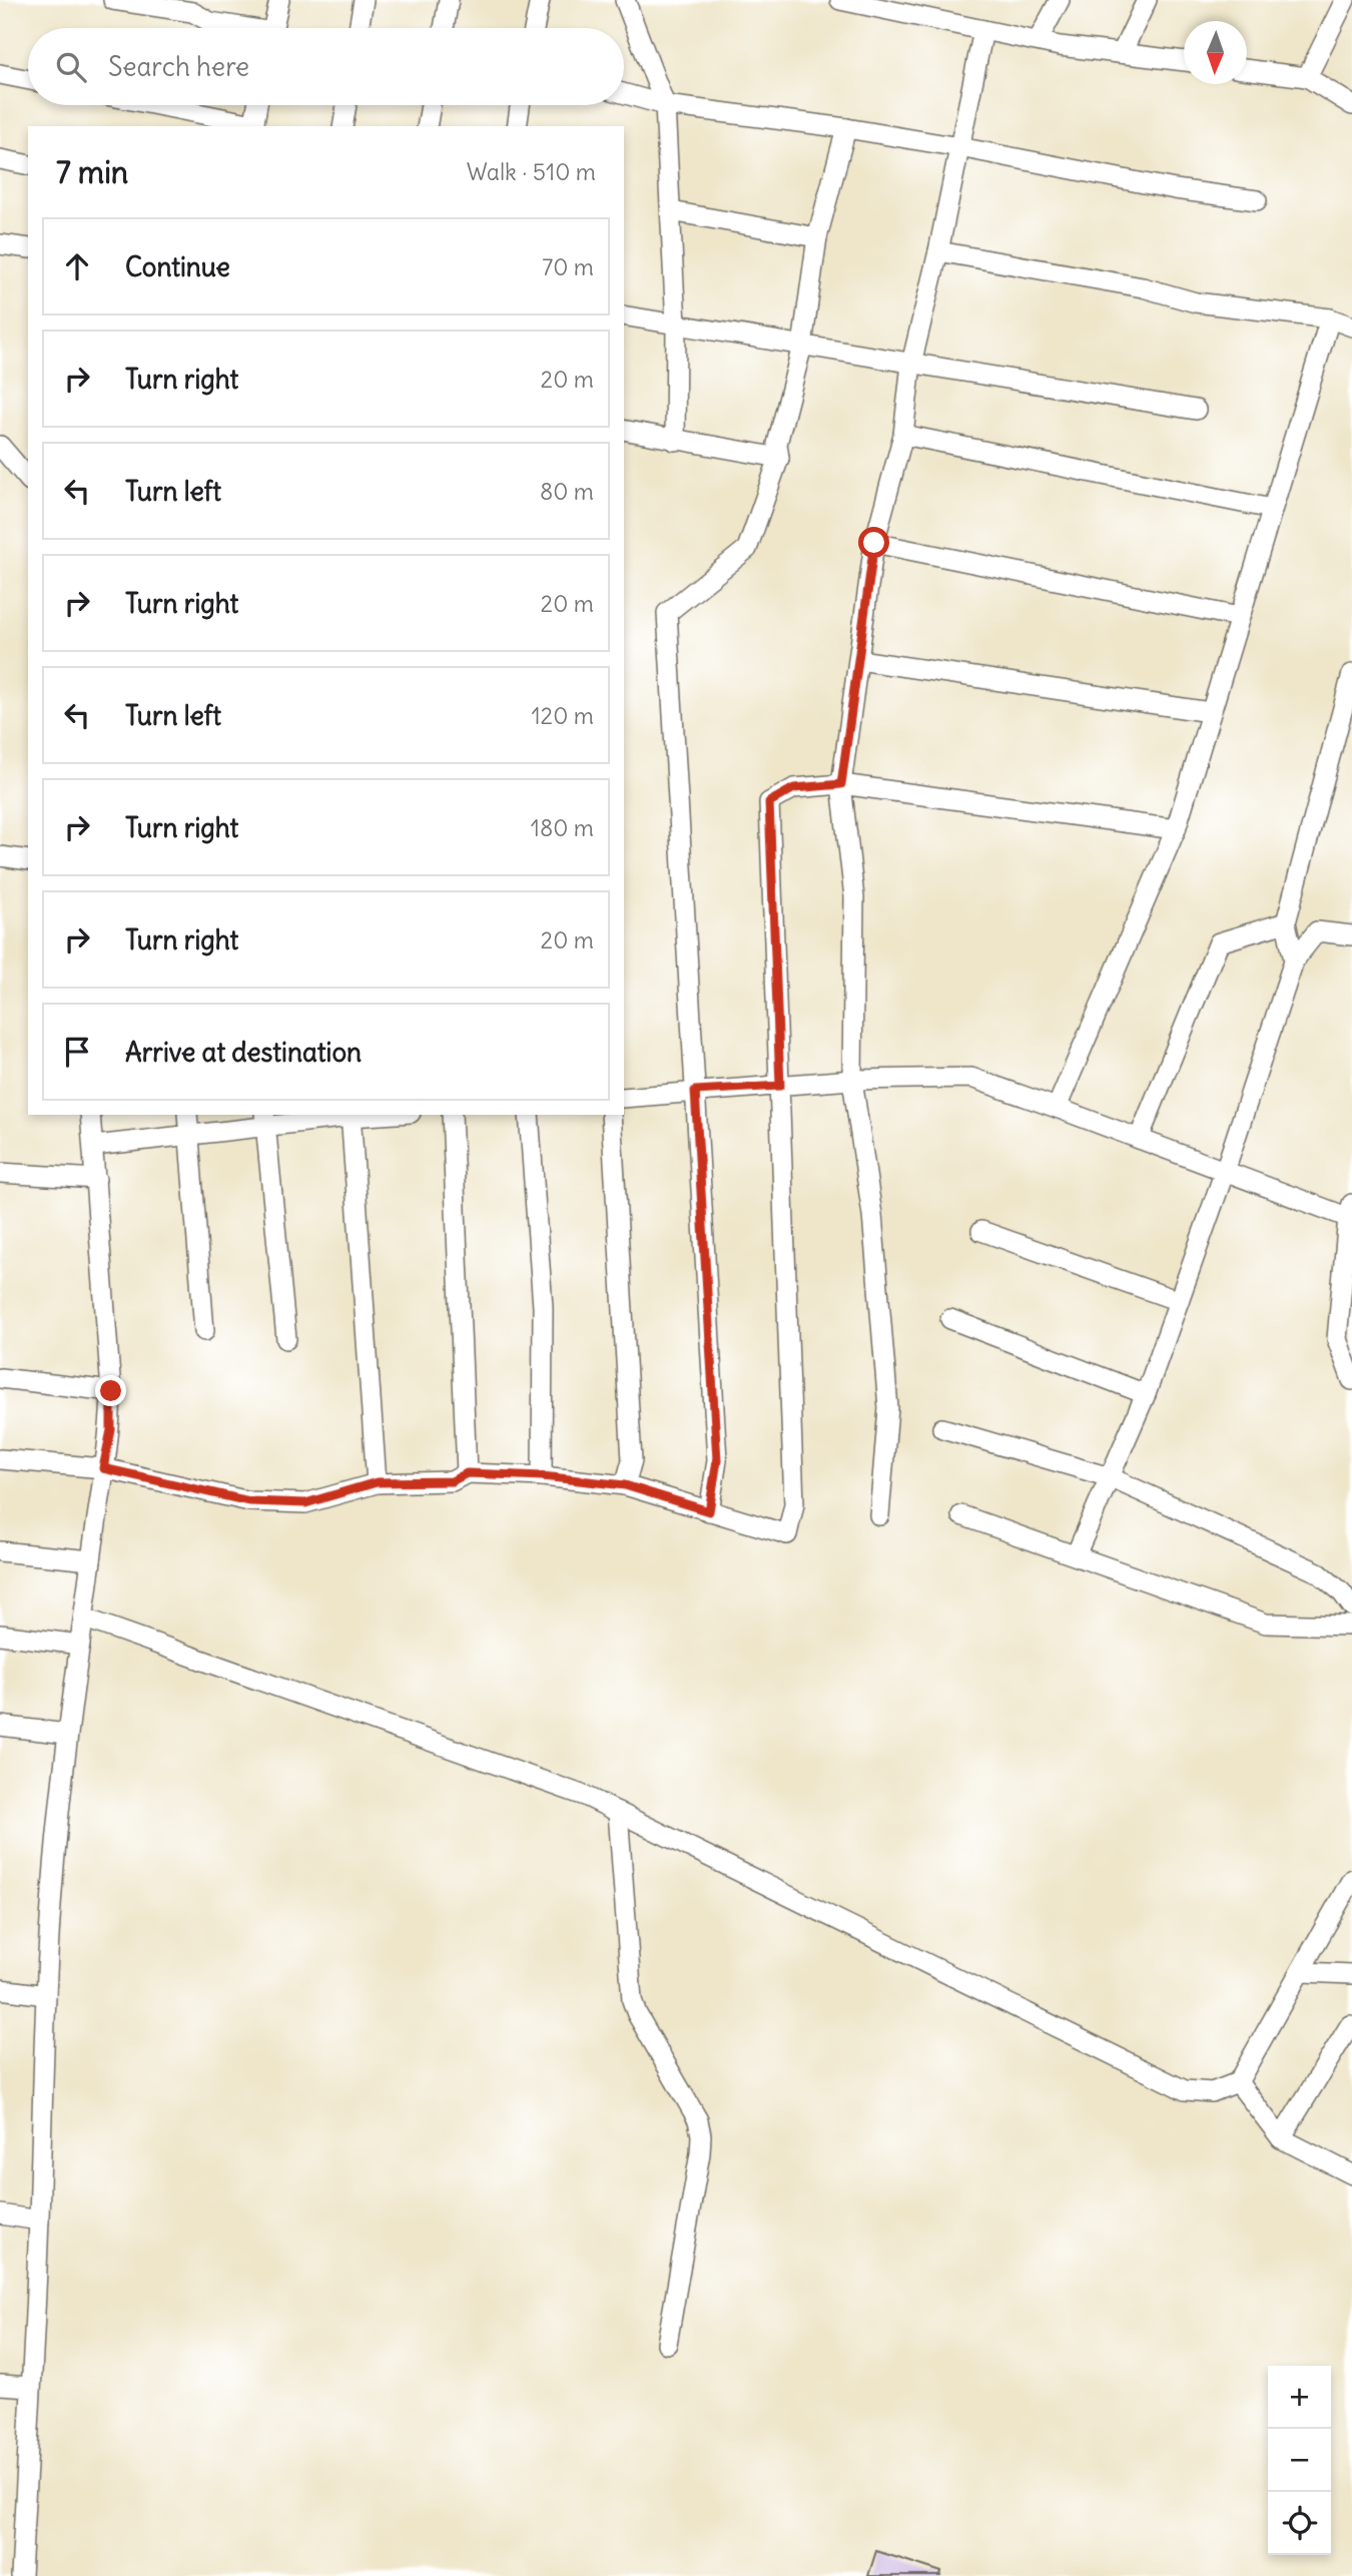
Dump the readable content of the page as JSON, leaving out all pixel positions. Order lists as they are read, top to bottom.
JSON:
{
  "north": "bottom",
  "page": {
    "search": "Search here",
    "heading": ["7 min", "Walk · 510 m"],
    "list": [
      ["Continue", "70 m"],
      ["Turn right", "20 m"],
      ["Turn left", "80 m"],
      ["Turn right", "20 m"],
      ["Turn left", "120 m"],
      ["Turn right", "180 m"],
      ["Turn right", "20 m"],
      "Arrive at destination"
    ],
    "map_buttons": ["+", "−"]
  }
}
